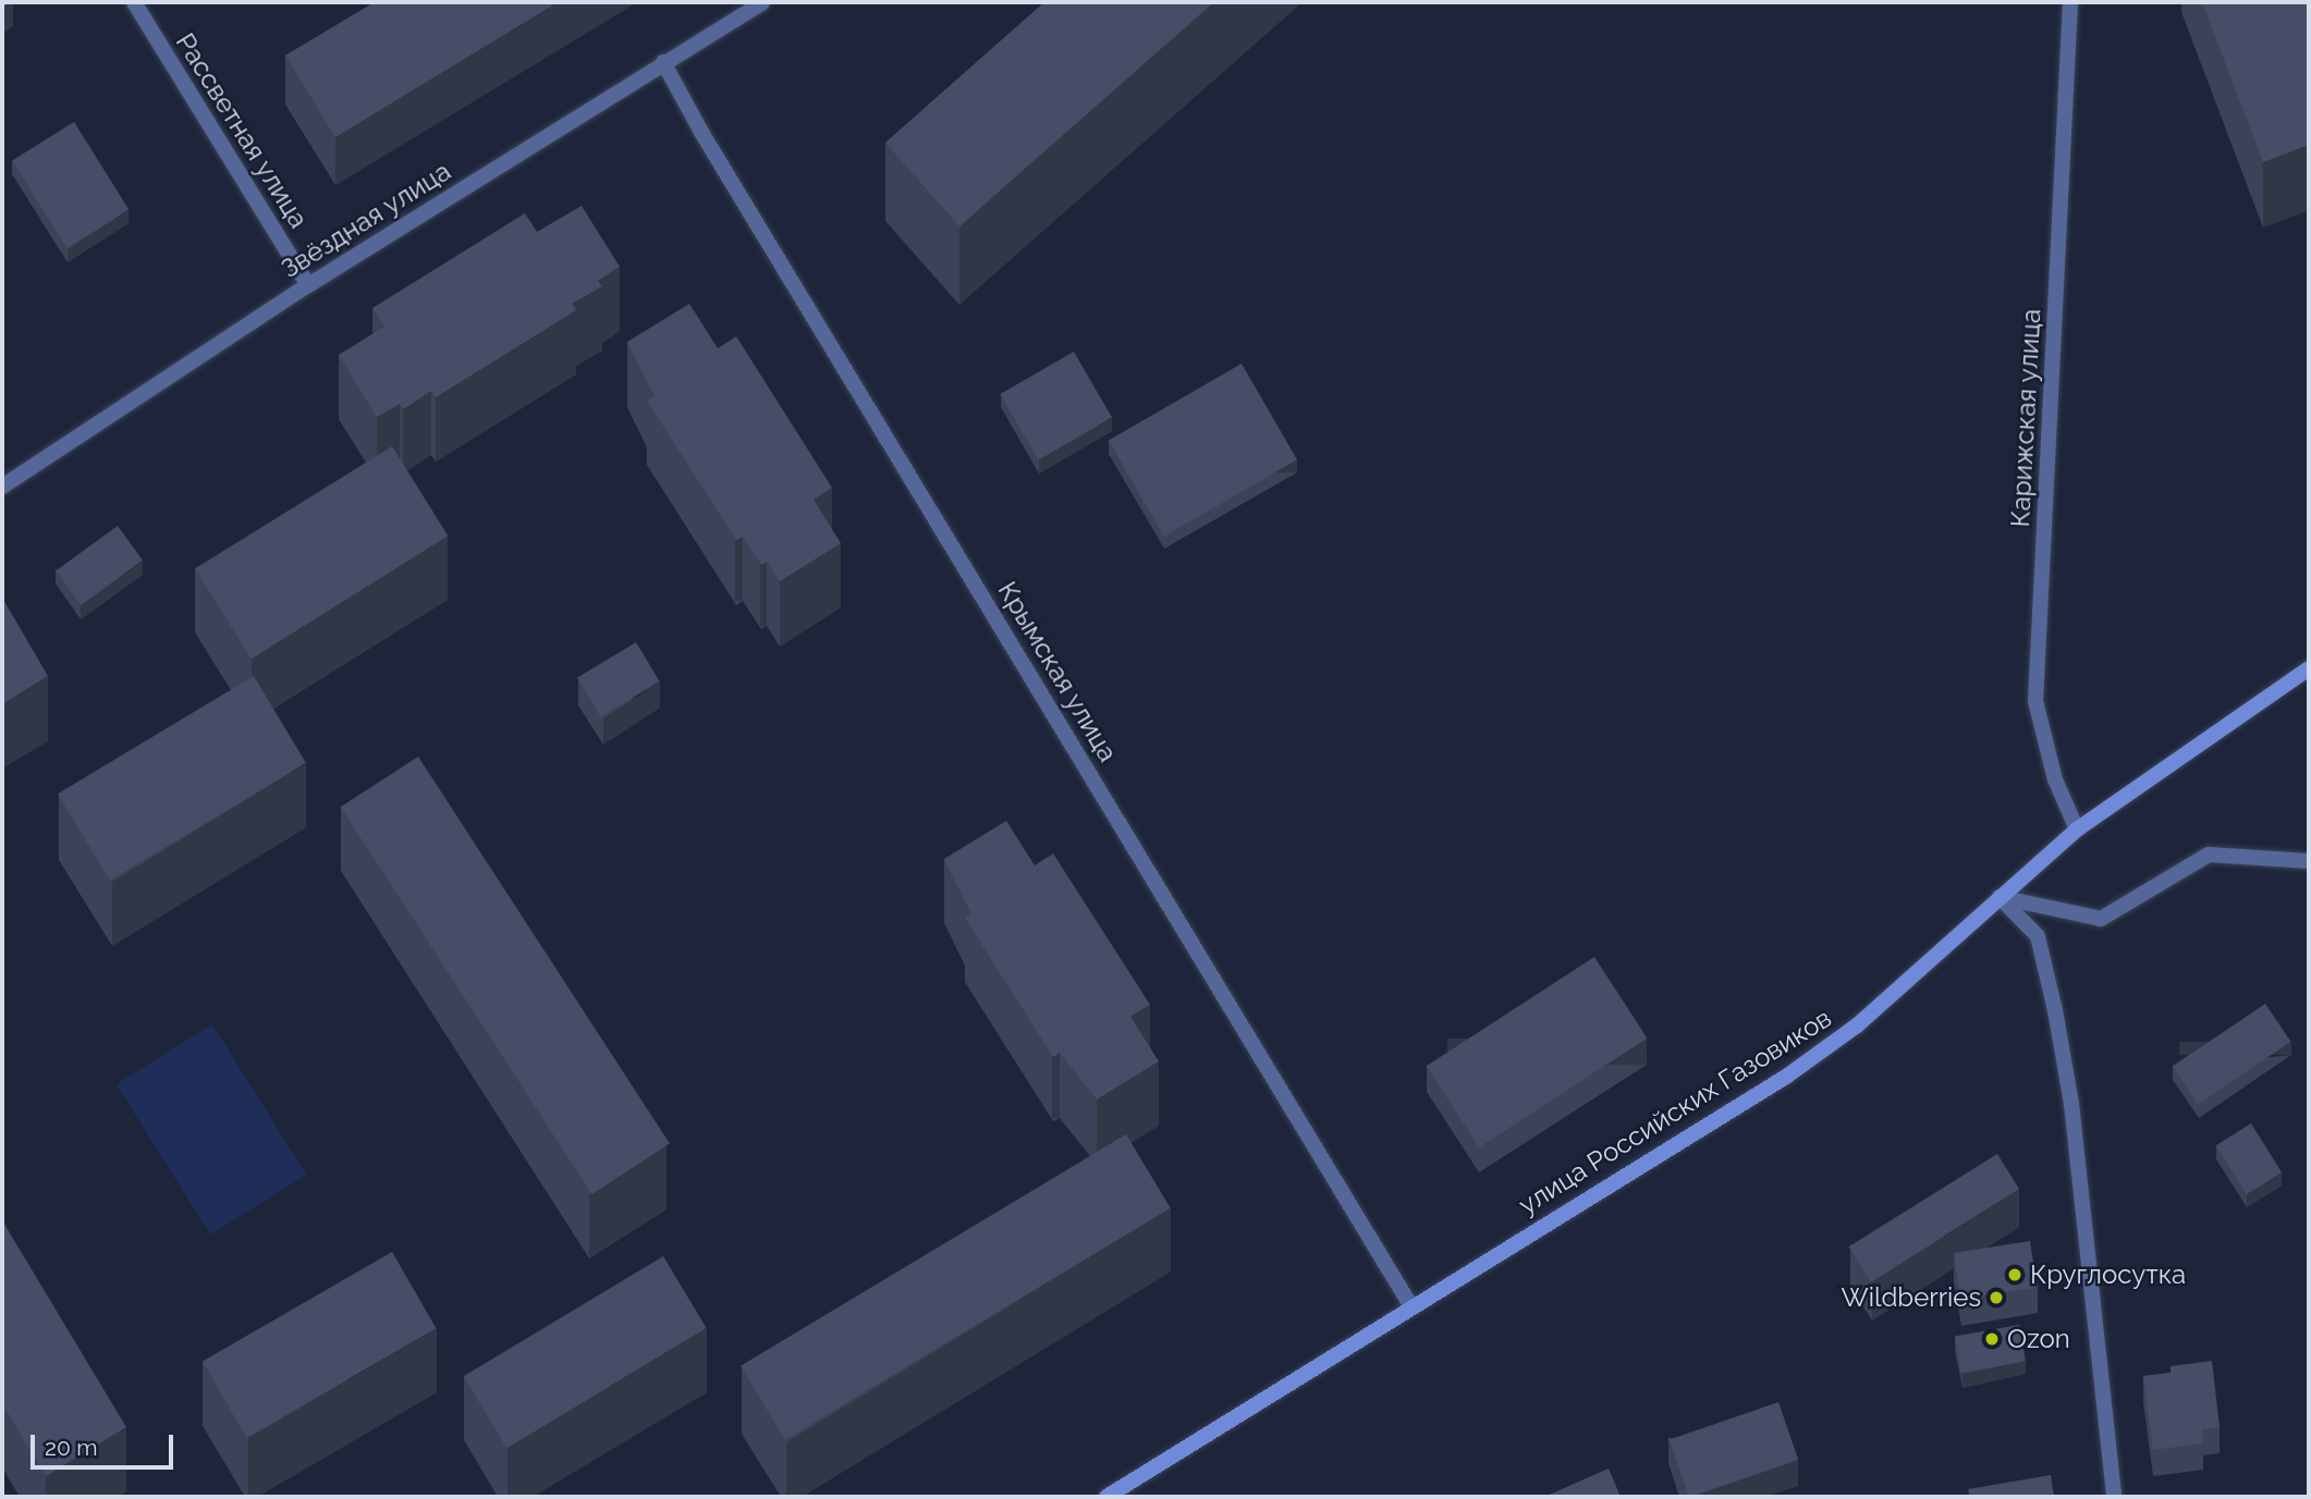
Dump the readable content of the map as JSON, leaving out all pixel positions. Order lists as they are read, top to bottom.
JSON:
{
  "streets": {
    "main road": ["улица Российских Газовиков"],
    "street": [
      "Рассветная улица",
      "Звёздная улица",
      "Карижская улица",
      "Крымская улица"
    ]
  },
  "crossings": [
    ["Рассветная улица", "Звёздная улица"],
    ["Звёздная улица", "Крымская улица"],
    ["Карижская улица", "улица Российских Газовиков"],
    ["Крымская улица", "улица Российских Газовиков"]
  ],
  "places": ["Круглосутка", "Wildberries", "Ozon"],
  "scale_bar": "20 m"
}
